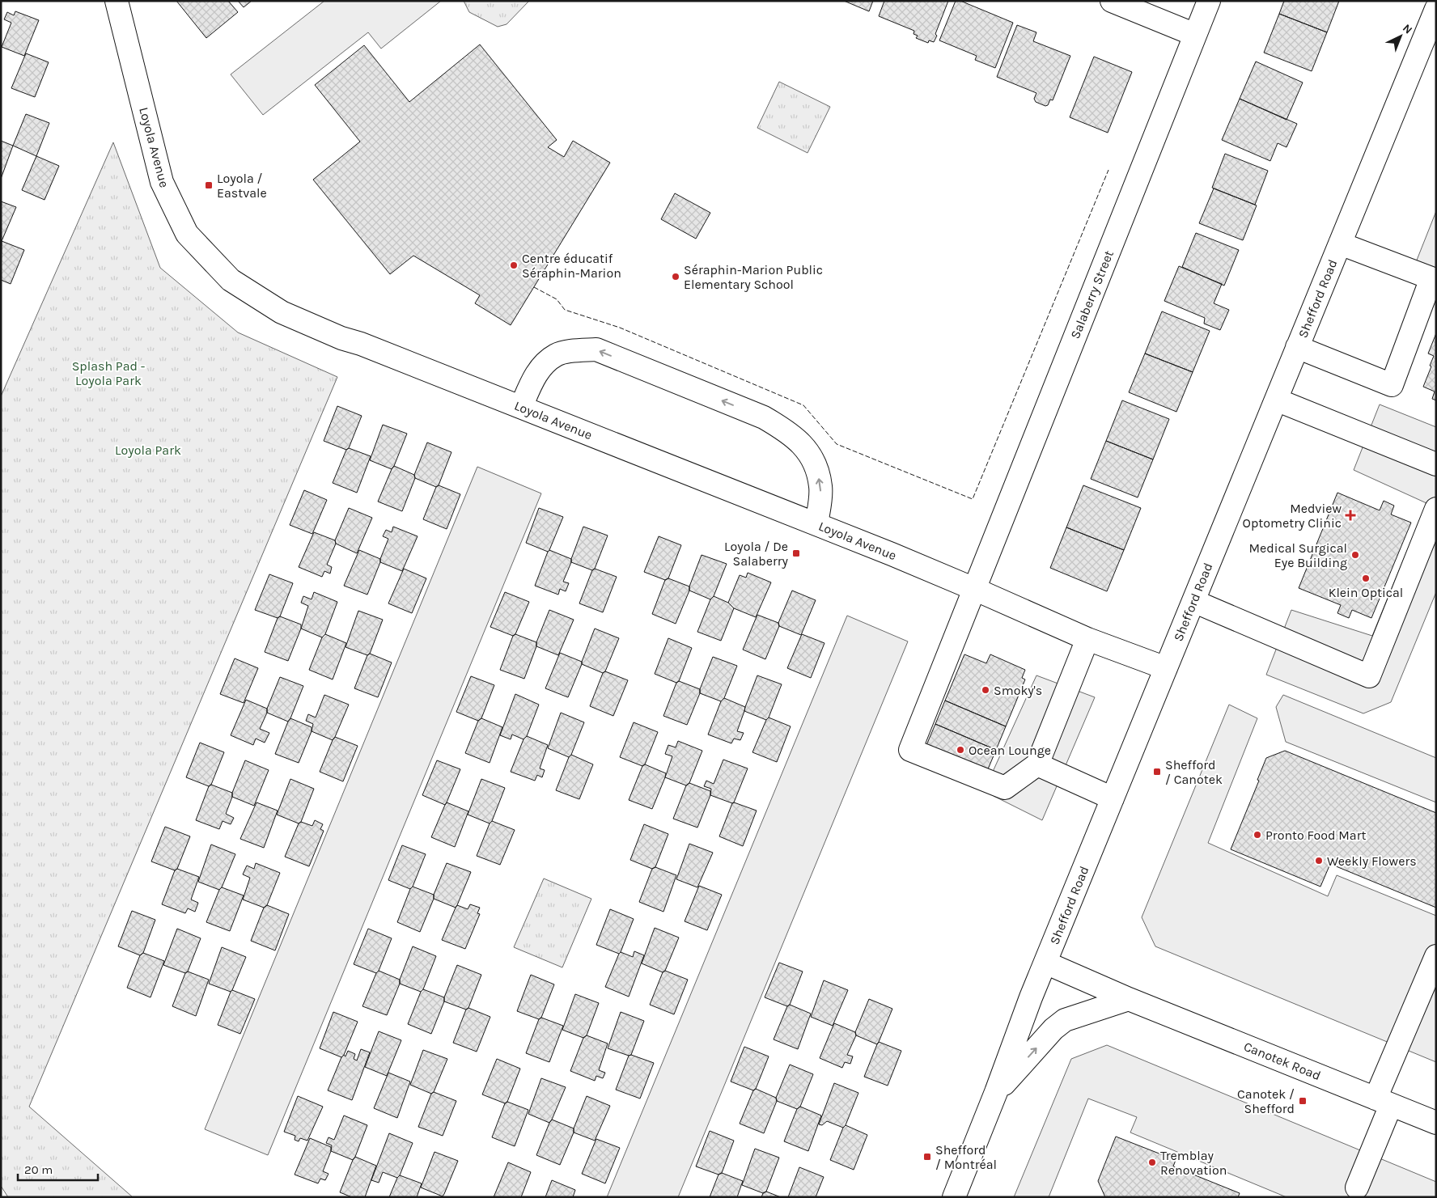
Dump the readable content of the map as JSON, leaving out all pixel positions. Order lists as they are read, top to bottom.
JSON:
{
  "streets": {
    "street": [
      "Loyola Avenue",
      "Salaberry Street",
      "Shefford Road",
      "Canotek Road"
    ]
  },
  "crossings": [
    ["Loyola Avenue", "Salaberry Street"],
    ["Loyola Avenue", "Shefford Road"],
    ["Shefford Road", "Canotek Road"]
  ],
  "parks": ["Splash Pad - Loyola Park", "Loyola Park"],
  "places": {
    "transit": [
      "Loyola / Eastvale",
      "Loyola / De Salaberry",
      "Shefford / Canotek",
      "Canotek / Shefford",
      "Shefford / Montréal"
    ],
    "other": [
      "Centre éducatif Séraphin-Marion",
      "Séraphin-Marion Public Elementary School",
      "Medical Surgical Eye Building",
      "Klein Optical",
      "Smoky's",
      "Ocean Lounge",
      "Pronto Food Mart",
      "Weekly Flowers",
      "Tremblay Renovation"
    ],
    "health": ["Medview Optometry Clinic"]
  },
  "scale_bar": "20 m",
  "north": "top right"
}
